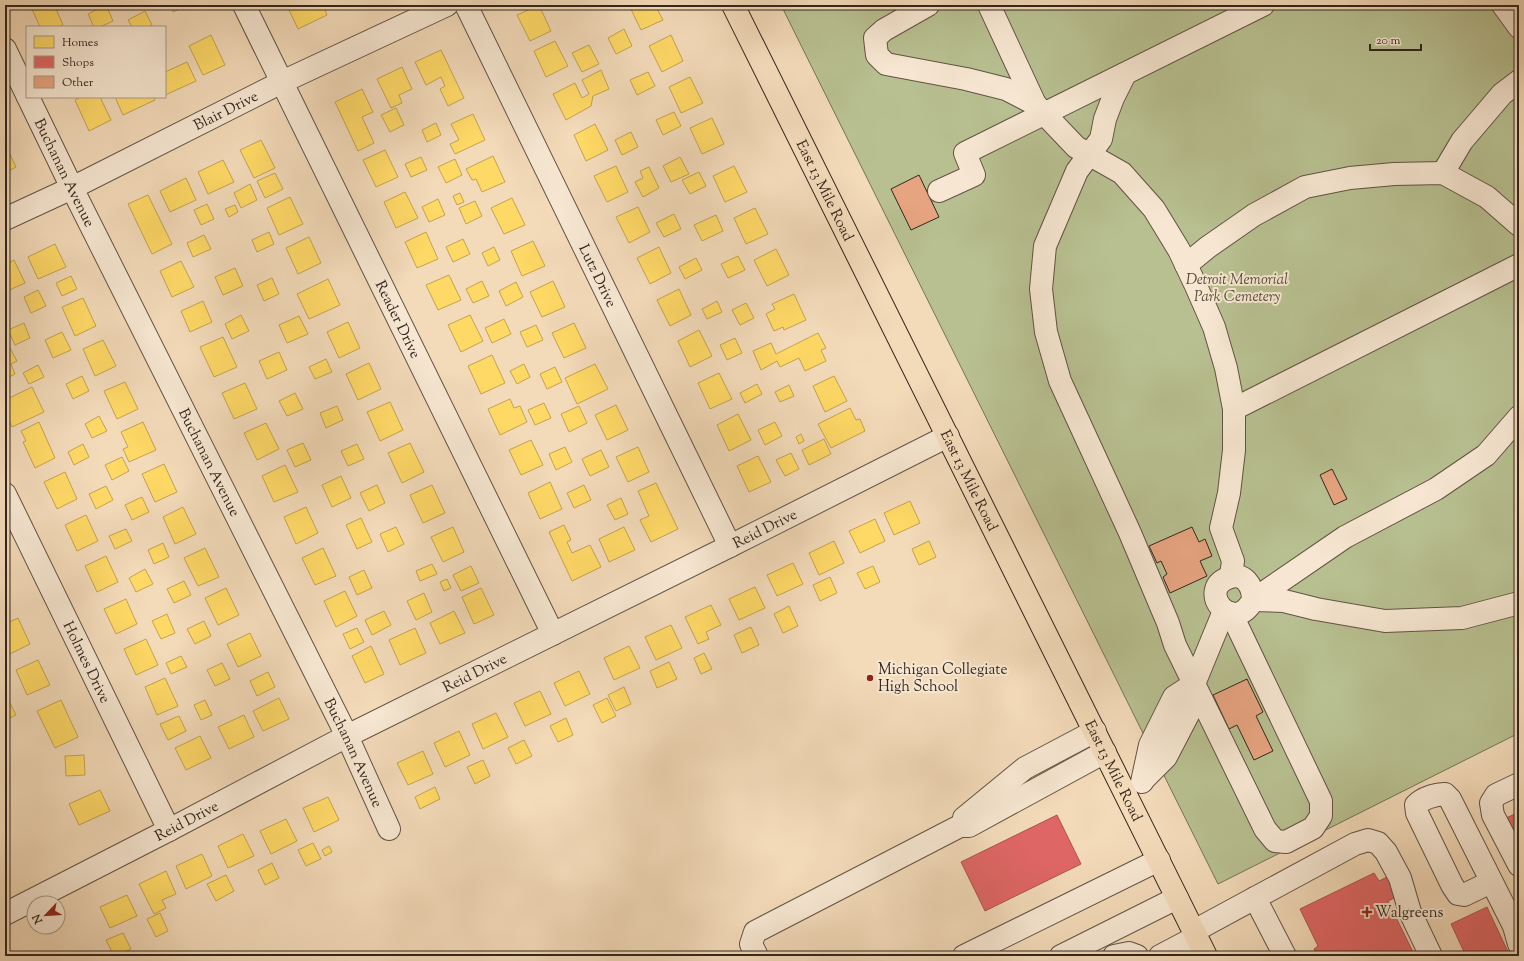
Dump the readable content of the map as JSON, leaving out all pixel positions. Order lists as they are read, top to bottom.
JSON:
{
  "streets": {
    "main road": ["East 13 Mile Road"],
    "street": [
      "Blair Drive",
      "Buchanan Avenue",
      "Lutz Drive",
      "Reader Drive",
      "Reid Drive",
      "Holmes Drive"
    ]
  },
  "crossings": [
    ["Blair Drive", "Buchanan Avenue"],
    ["Blair Drive", "Reader Drive"],
    ["Buchanan Avenue", "Reid Drive"],
    ["East 13 Mile Road", "Reid Drive"],
    ["Lutz Drive", "Reid Drive"],
    ["Reader Drive", "Reid Drive"],
    ["Reid Drive", "Holmes Drive"]
  ],
  "parks": ["Detroit Memorial Park Cemetery"],
  "places": {
    "other": ["Michigan Collegiate High School"],
    "health": ["Walgreens"]
  },
  "legend": ["Homes", "Shops", "Other"],
  "scale_bar": "20 m",
  "north": "bottom left"
}
